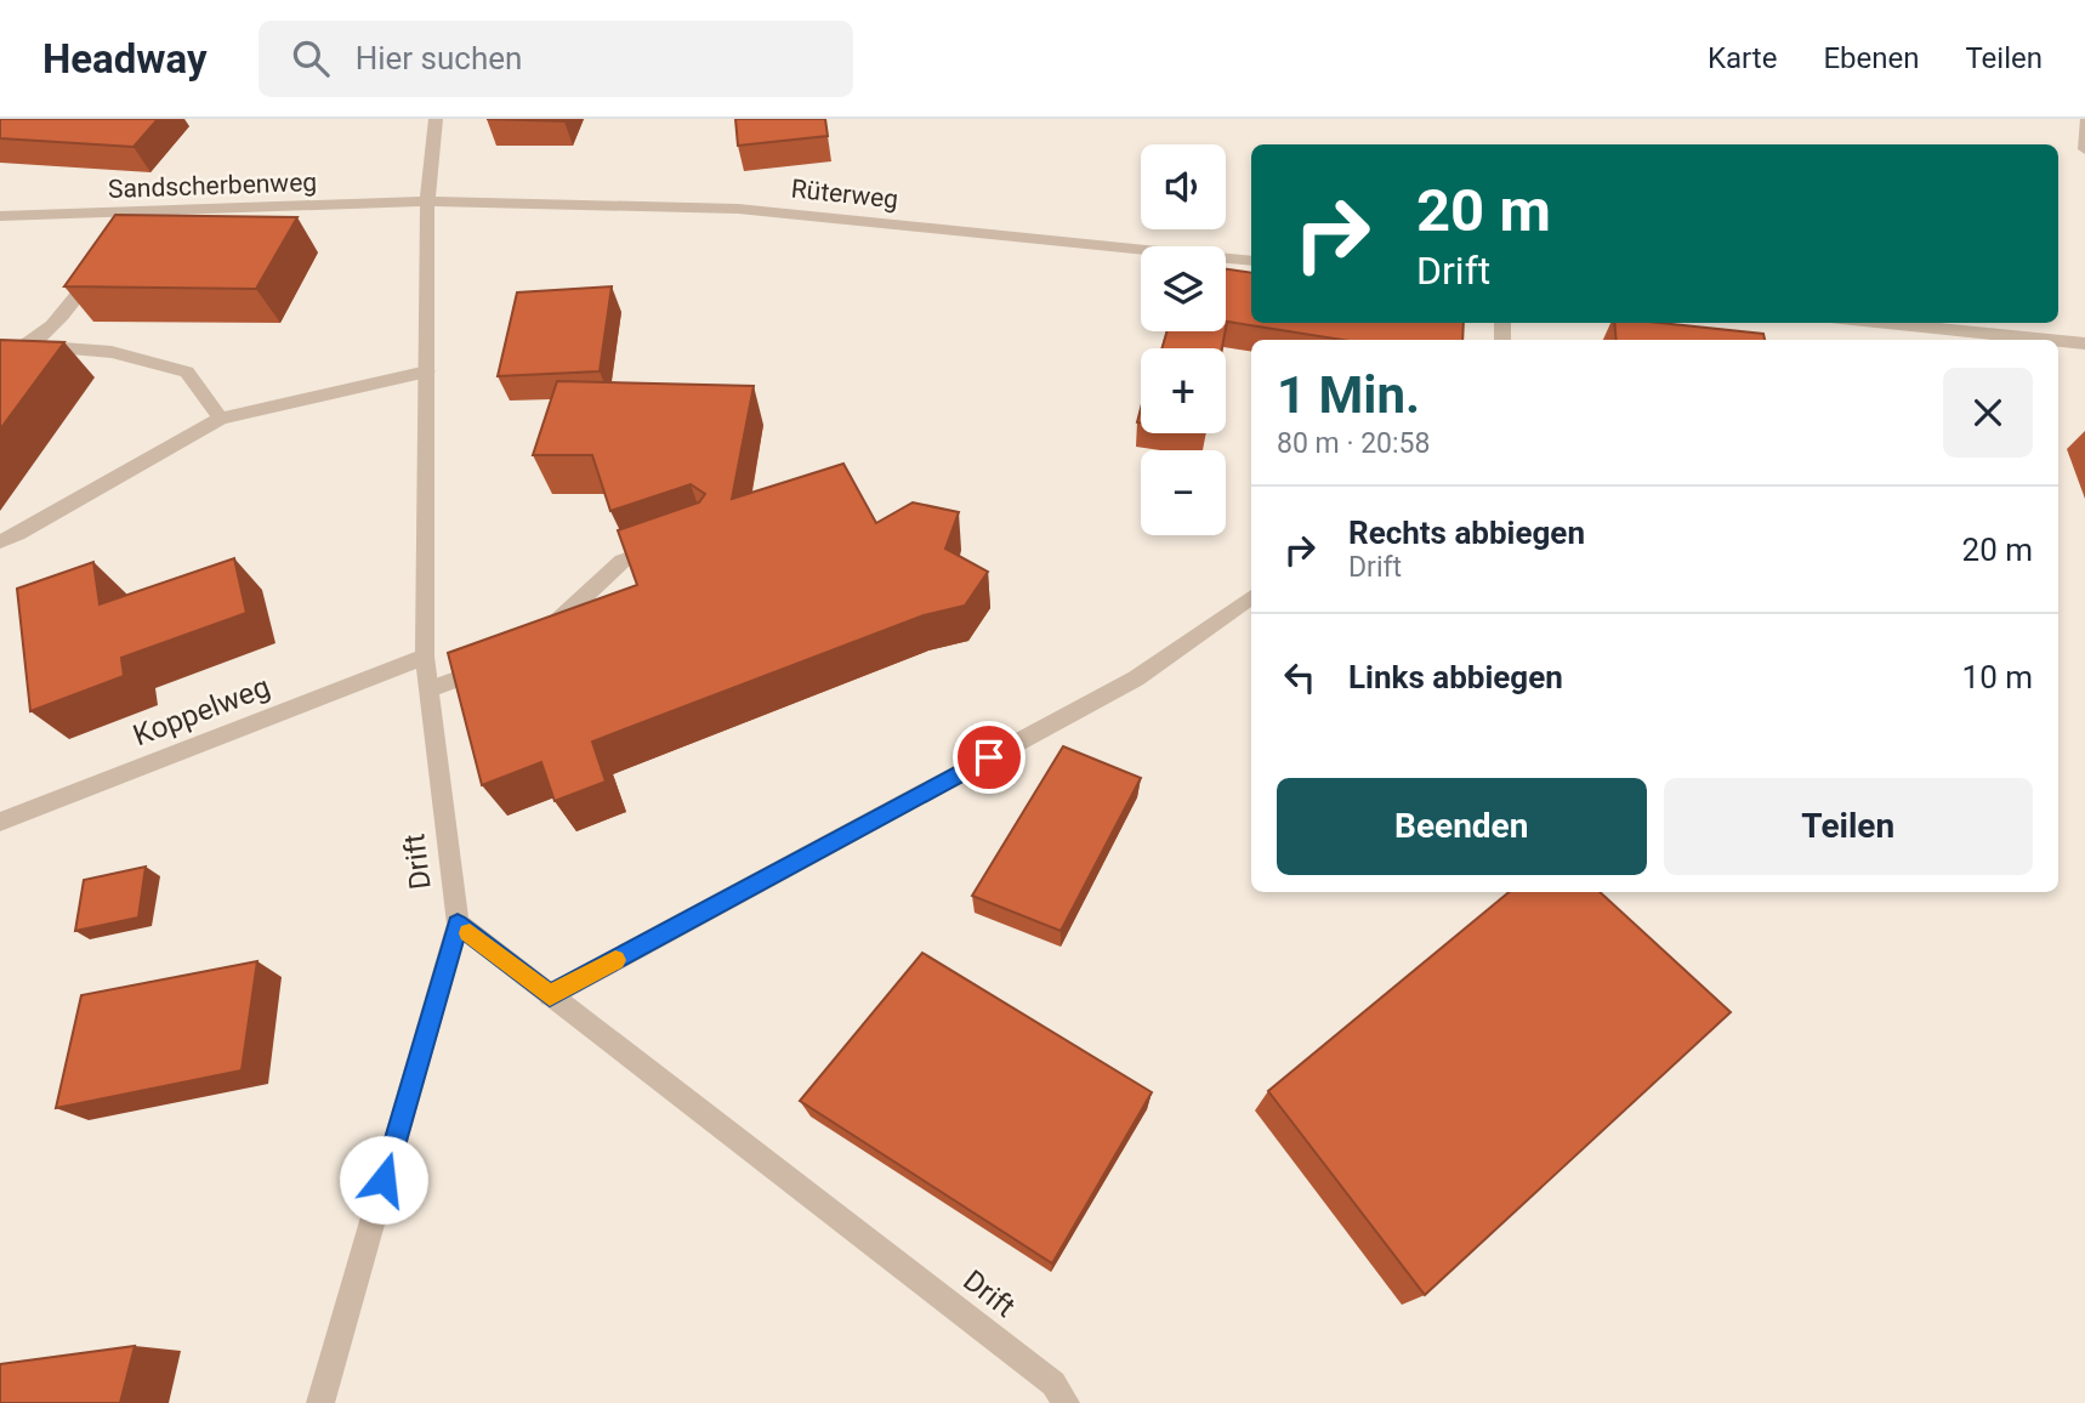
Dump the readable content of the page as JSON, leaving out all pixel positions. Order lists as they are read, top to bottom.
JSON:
{
  "streets": {
    "street": [
      "Sandscherbenweg",
      "Rüterweg",
      "Koppelweg",
      "Drift"
    ]
  },
  "crossings": [
    ["Sandscherbenweg", "Rüterweg"],
    ["Sandscherbenweg", "Drift"],
    ["Rüterweg", "Drift"],
    ["Koppelweg", "Drift"]
  ],
  "page": {
    "header": "Headway",
    "search": "Hier suchen",
    "nav": ["Karte", "Ebenen", "Teilen"],
    "map_buttons": ["+", "−"],
    "turn": ["20 m", "Drift"],
    "heading": ["1 Min.", "80 m · 20:58"],
    "list": [
      {
        "name": "Rechts abbiegen",
        "note": "Drift",
        "value": "20 m"
      },
      {
        "name": "Links abbiegen",
        "value": "10 m"
      }
    ],
    "buttons": ["Beenden", "Teilen"]
  }
}
